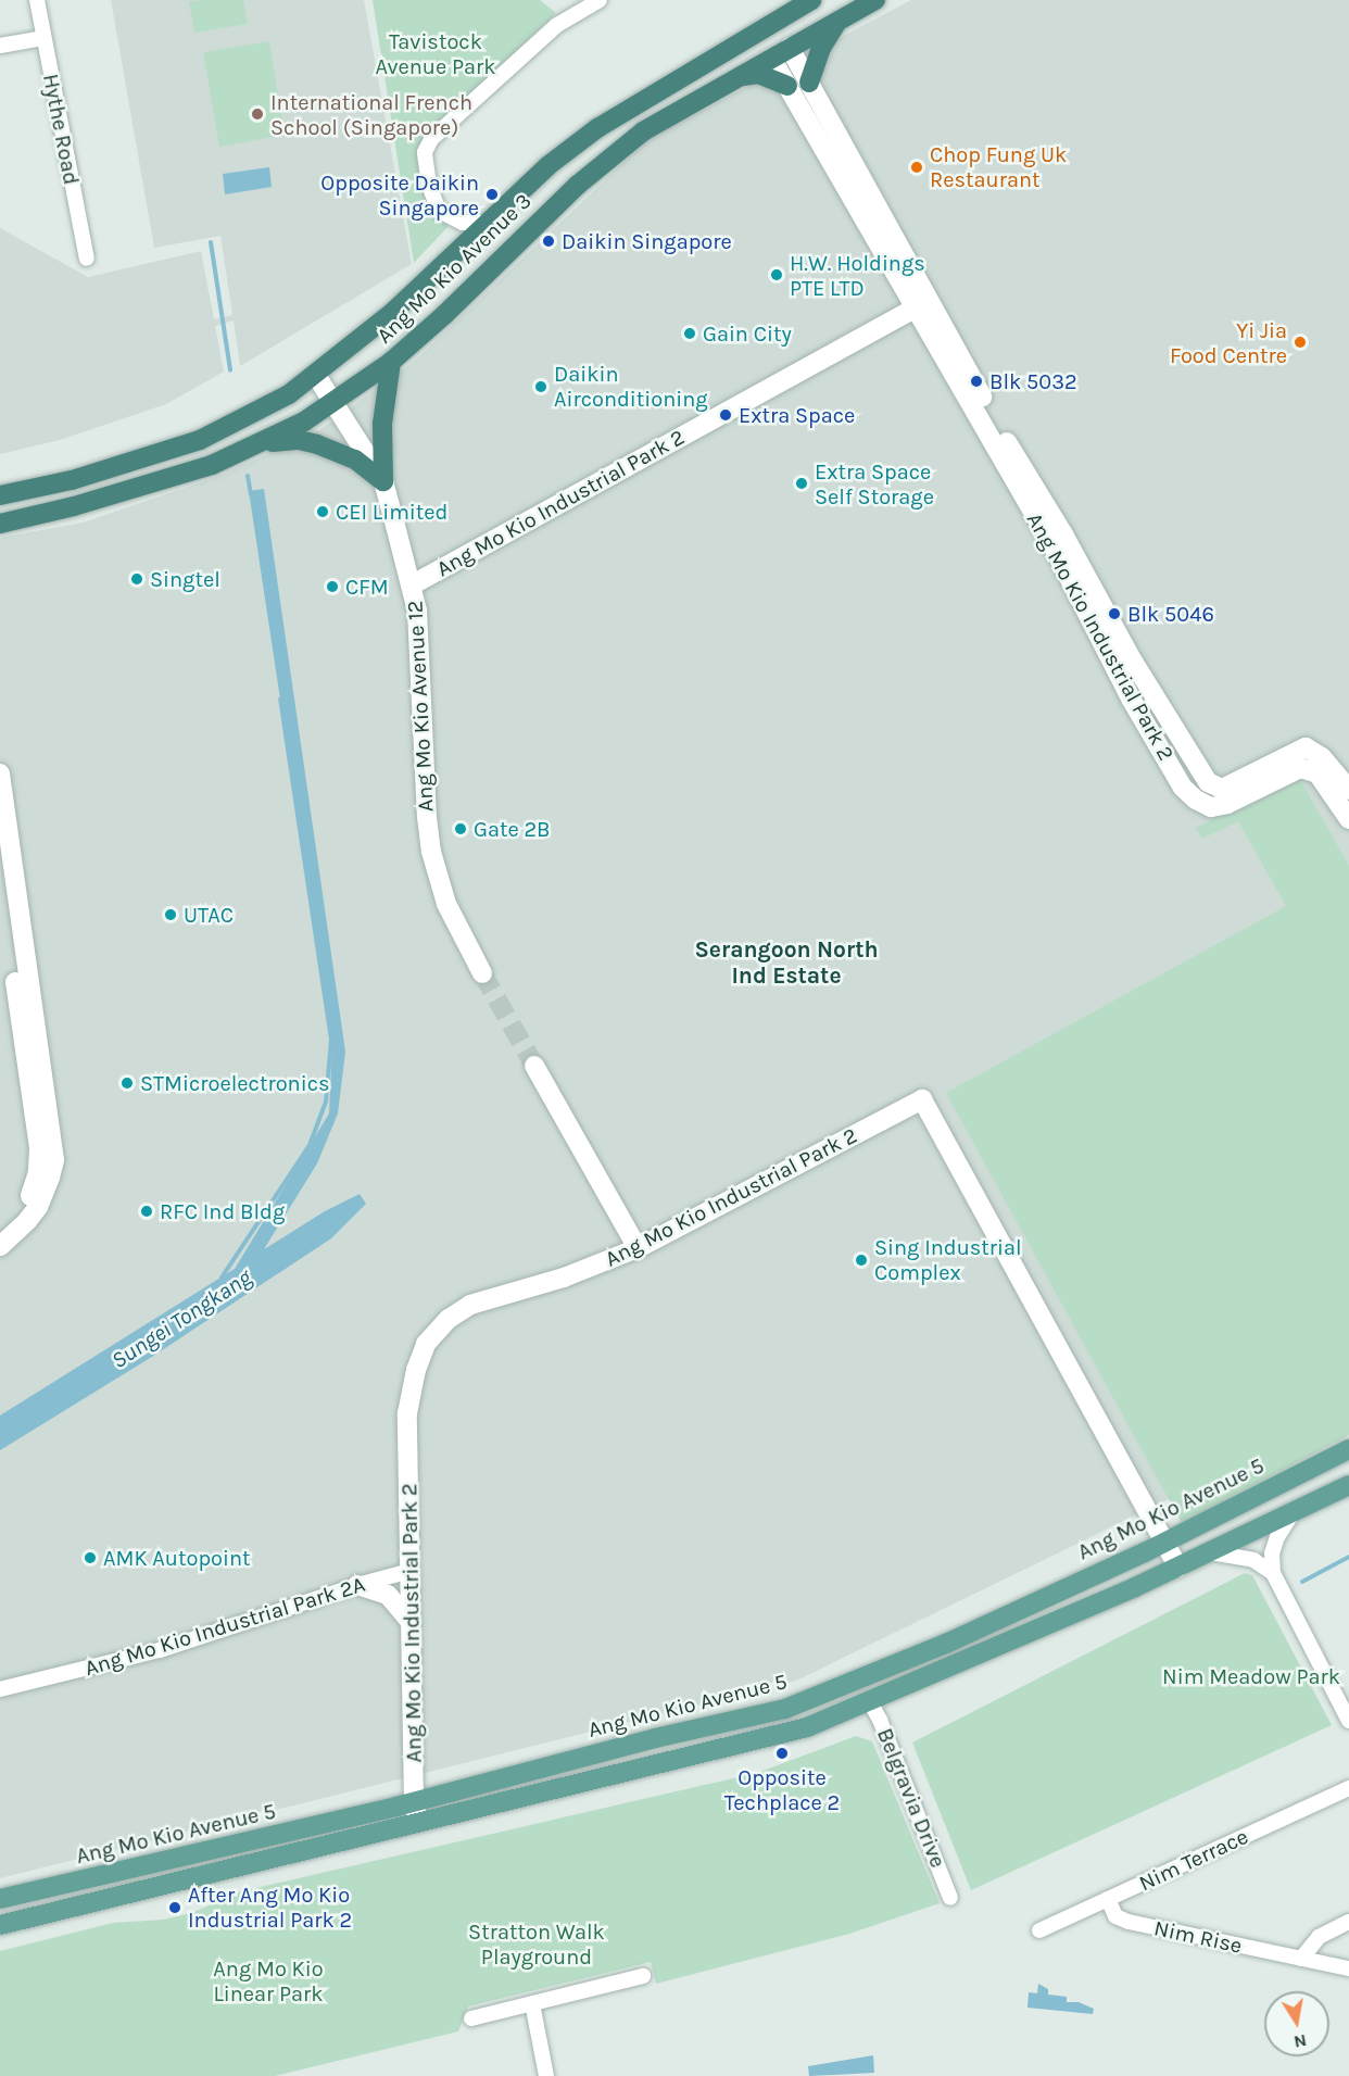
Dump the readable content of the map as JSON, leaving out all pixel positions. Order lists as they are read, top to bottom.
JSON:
{
  "streets": {
    "highway": ["Ang Mo Kio Avenue 3"],
    "main road": ["Ang Mo Kio Avenue 5"],
    "street": [
      "Hythe Road",
      "Ang Mo Kio Industrial Park 2",
      "Ang Mo Kio Avenue 12",
      "Ang Mo Kio Industrial Park 2A",
      "Belgravia Drive",
      "Nim Terrace",
      "Nim Rise"
    ]
  },
  "crossings": [
    ["Ang Mo Kio Avenue 3", "Ang Mo Kio Industrial Park 2"],
    ["Ang Mo Kio Avenue 3", "Ang Mo Kio Avenue 12"],
    ["Ang Mo Kio Industrial Park 2", "Ang Mo Kio Avenue 12"],
    ["Ang Mo Kio Industrial Park 2", "Ang Mo Kio Avenue 5"],
    ["Ang Mo Kio Industrial Park 2", "Ang Mo Kio Industrial Park 2A"],
    ["Nim Terrace", "Nim Rise"]
  ],
  "districts": ["Serangoon North Ind Estate"],
  "water": ["Sungei Tongkang"],
  "parks": [
    "Tavistock Avenue Park",
    "Nim Meadow Park",
    "Stratton Walk Playground",
    "Ang Mo Kio Linear Park"
  ],
  "places": [
    "International French School (Singapore)",
    "Chop Fung Uk Restaurant",
    "Opposite Daikin Singapore",
    "Daikin Singapore",
    "H.W. Holdings PTE LTD",
    "Gain City",
    "Yi Jia Food Centre",
    "Blk 5032",
    "Daikin Airconditioning",
    "Extra Space",
    "Extra Space Self Storage",
    "CEI Limited",
    "Singtel",
    "CFM",
    "Blk 5046",
    "Gate 2B",
    "UTAC",
    "STMicroelectronics",
    "RFC Ind Bldg",
    "Sing Industrial Complex",
    "AMK Autopoint",
    "Opposite Techplace 2",
    "After Ang Mo Kio Industrial Park 2"
  ],
  "north": "bottom"
}
